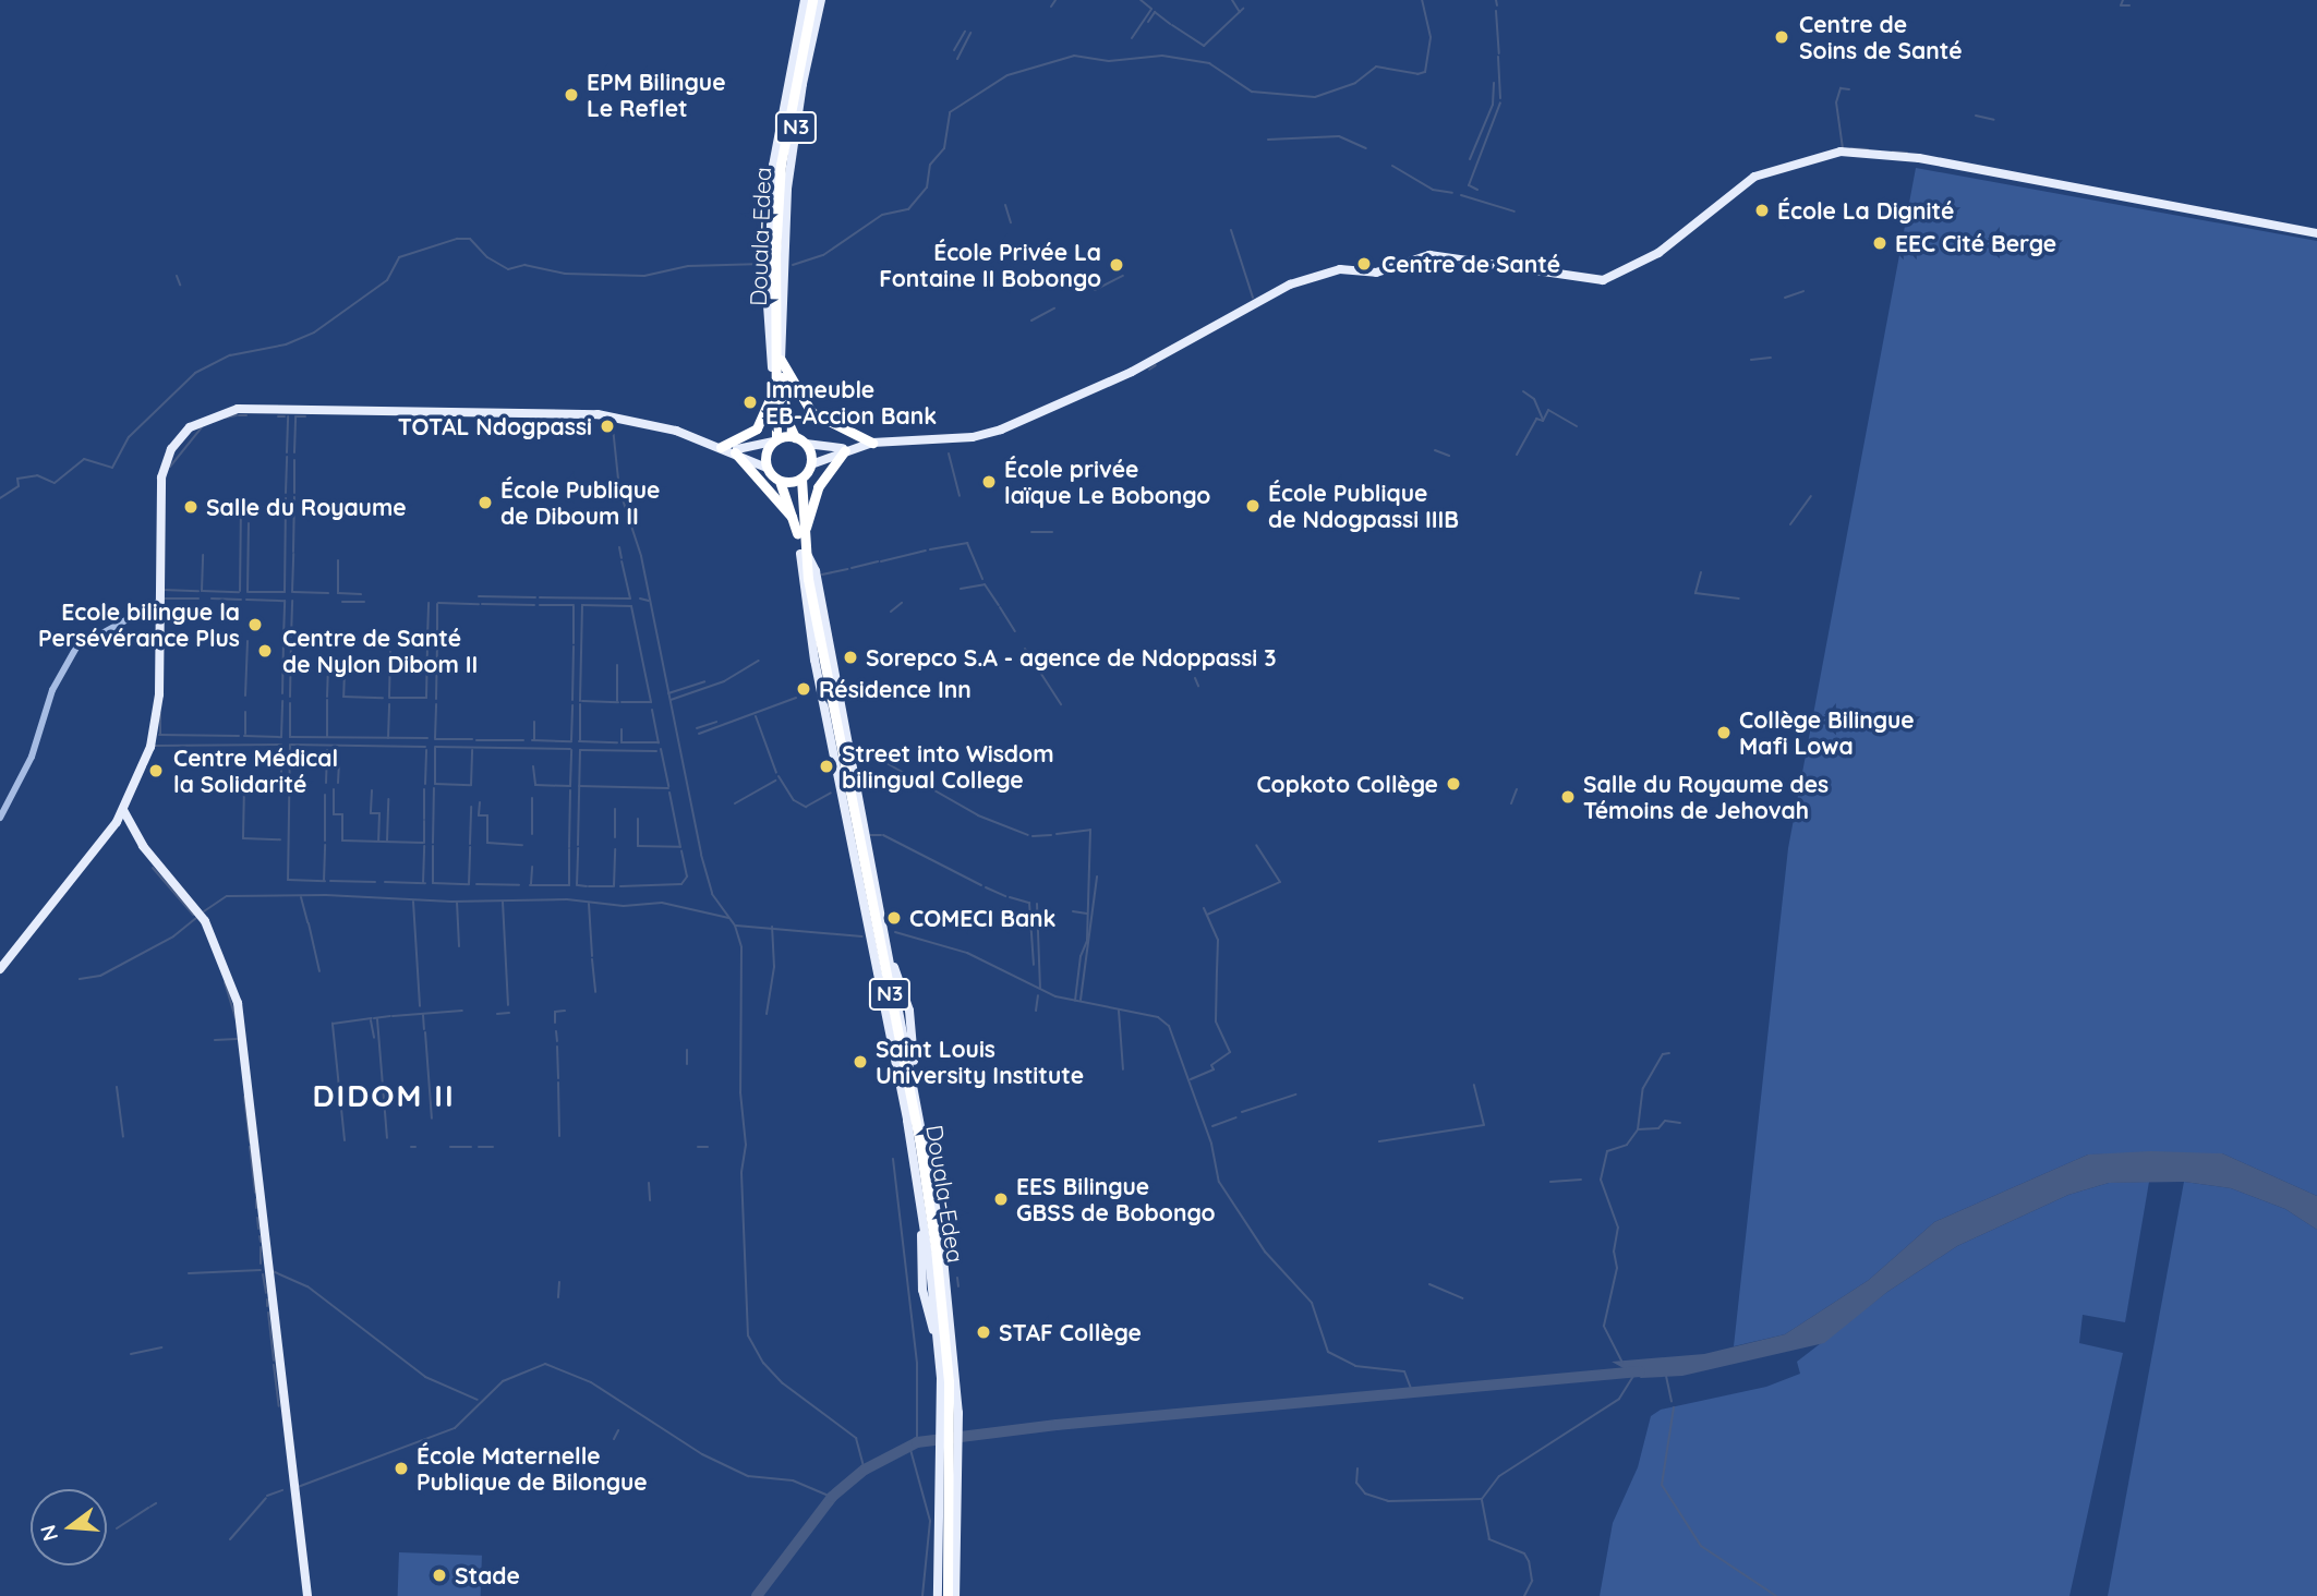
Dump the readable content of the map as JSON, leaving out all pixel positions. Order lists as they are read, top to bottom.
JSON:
{
  "streets": {
    "highway": ["N3", "Douala-Edea"]
  },
  "crossings": [
    ["N3", "Douala-Edea"]
  ],
  "districts": ["DIDOM II"],
  "places": [
    "Centre de Soins de Santé",
    "EPM Bilingue Le Reflet",
    "École La Dignité",
    "EEC Cité Berge",
    "Centre de Santé",
    "École Privée La Fontaine II Bobongo",
    "Immeuble EB-Accion Bank",
    "TOTAL Ndogpassi",
    "École privée laïque Le Bobongo",
    "École Publique de Diboum II",
    "École Publique de Ndogpassi IIIB",
    "Salle du Royaume",
    "Ecole bilingue la Persévérance Plus",
    "Centre de Santé de Nylon Dibom II",
    "Sorepco S.A - agence de Ndoppassi 3",
    "Résidence Inn",
    "Collège Bilingue Mafi Lowa",
    "Street into Wisdom bilingual College",
    "Centre Médical la Solidarité",
    "Copkoto Collège",
    "Salle du Royaume des Témoins de Jehovah",
    "COMECI Bank",
    "Saint Louis University Institute",
    "EES Bilingue GBSS de Bobongo",
    "STAF Collège",
    "École Maternelle Publique de Bilongue",
    "Stade"
  ],
  "north": "left"
}
